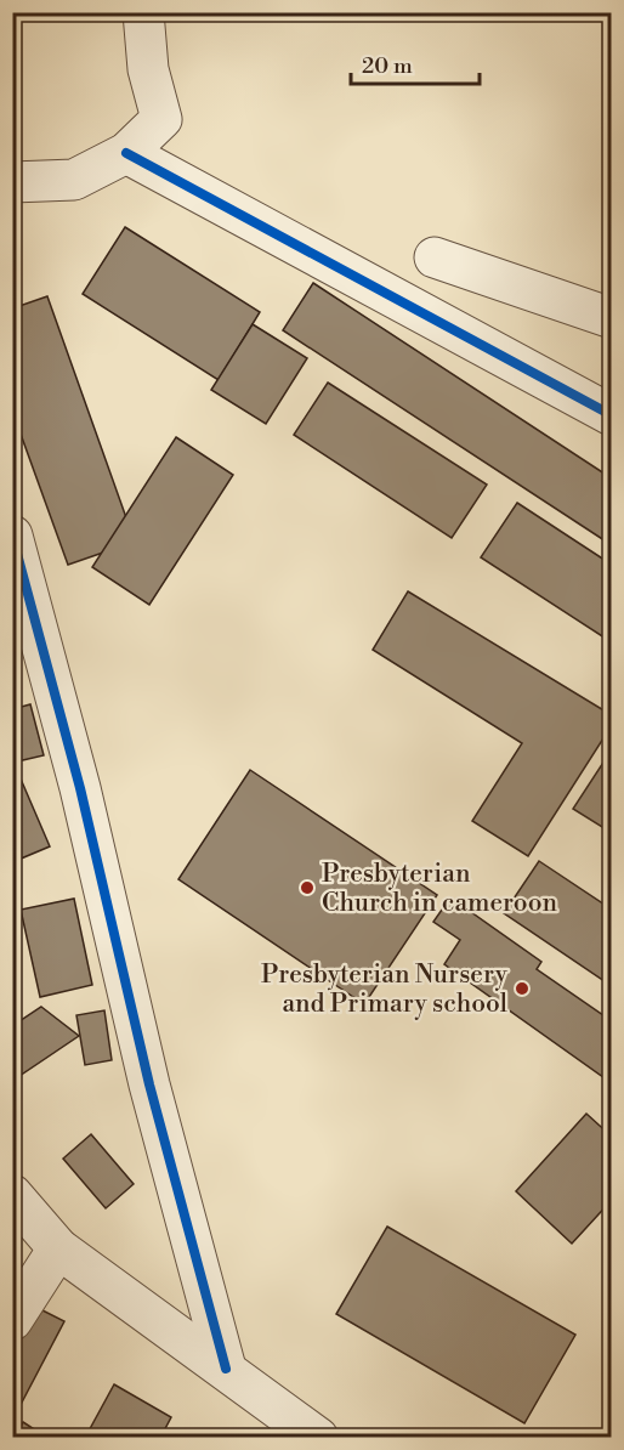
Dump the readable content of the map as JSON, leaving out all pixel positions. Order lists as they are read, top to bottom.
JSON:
{
  "places": ["Presbyterian Church in cameroon", "Presbyterian Nursery and Primary school"],
  "scale_bar": "20 m"
}
